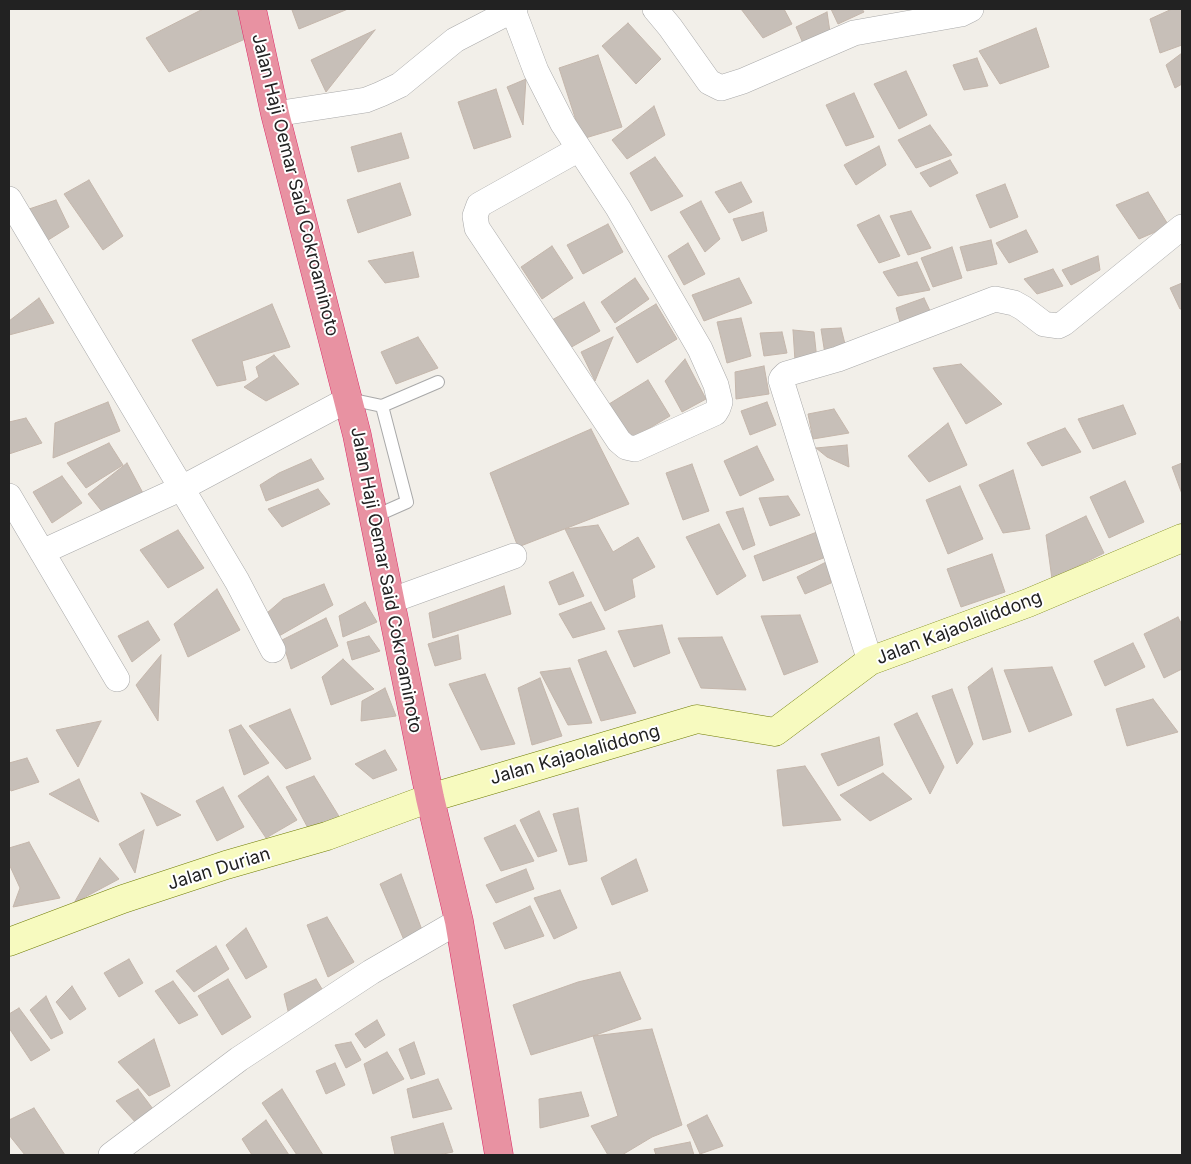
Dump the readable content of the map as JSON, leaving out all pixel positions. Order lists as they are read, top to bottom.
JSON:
{
  "streets": {
    "highway": ["Jalan Haji Oemar Said Cokroaminoto"],
    "street": ["Jalan Kajaolaliddong", "Jalan Durian"]
  },
  "crossings": [
    ["Jalan Haji Oemar Said Cokroaminoto", "Jalan Kajaolaliddong"],
    ["Jalan Haji Oemar Said Cokroaminoto", "Jalan Durian"],
    ["Jalan Kajaolaliddong", "Jalan Durian"]
  ]
}
